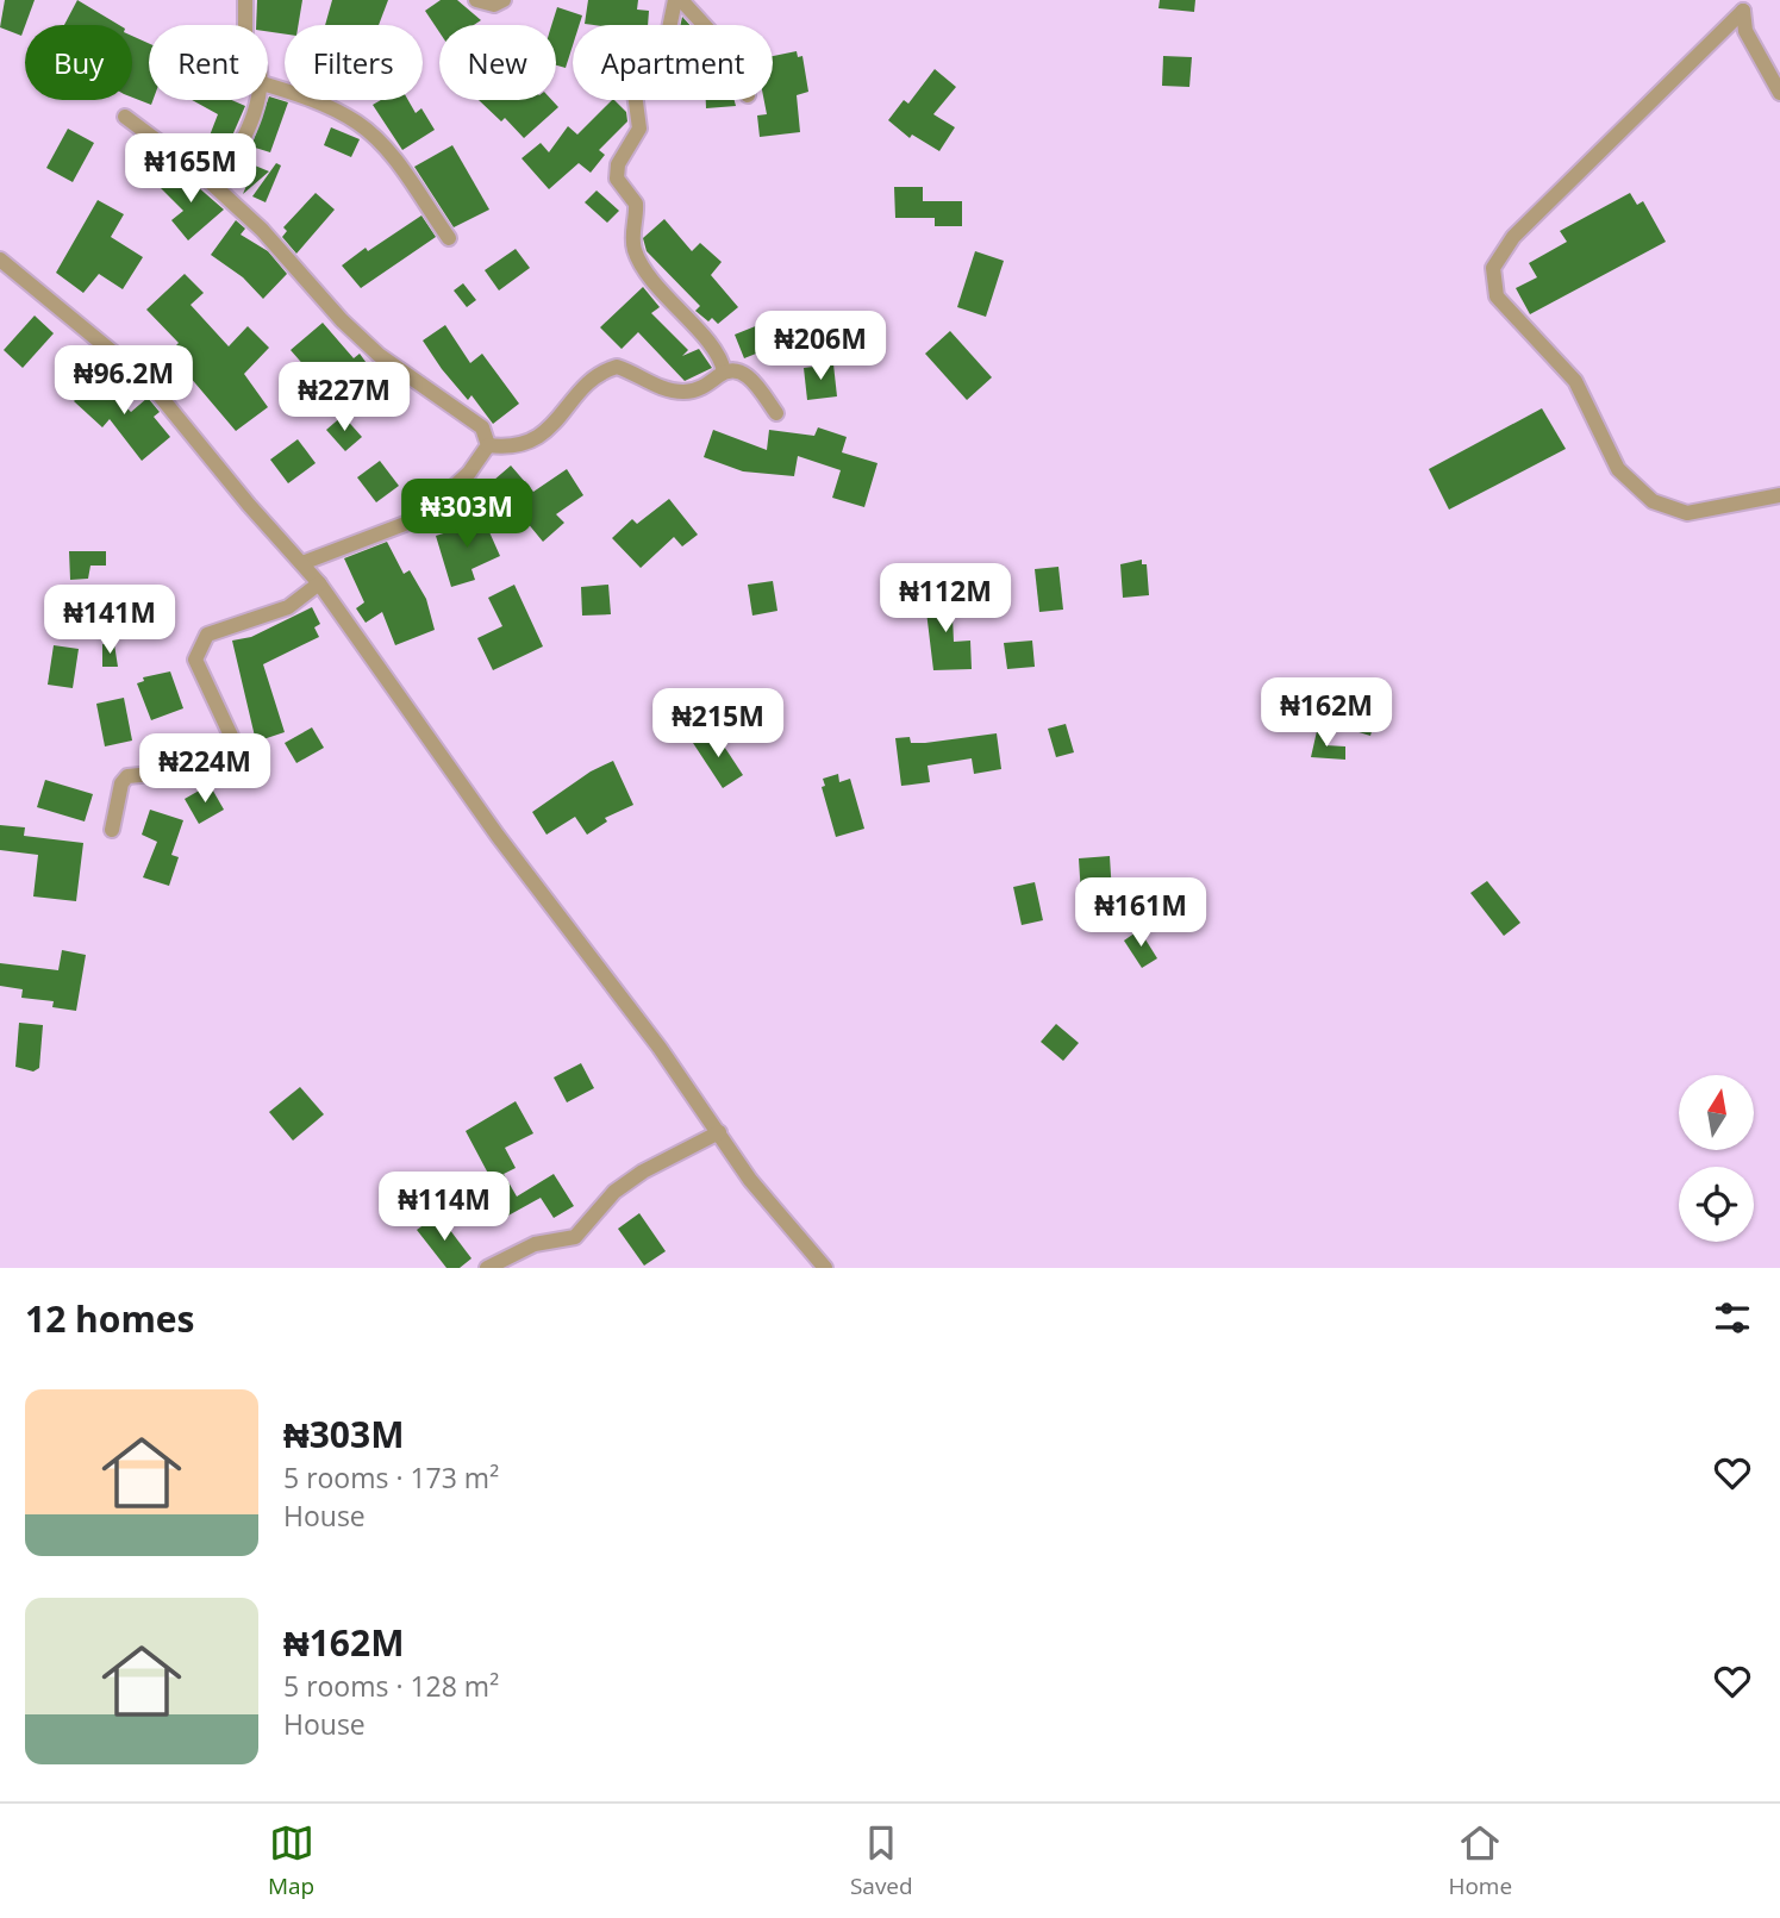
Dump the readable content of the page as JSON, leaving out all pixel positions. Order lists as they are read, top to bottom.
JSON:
{
  "north": "top",
  "page": {
    "chip": [
      "Buy",
      "Rent",
      "Filters",
      "New",
      "Apartment"
    ],
    "price": [
      "₦165M",
      "₦206M",
      "₦96.2M",
      "₦227M",
      "₦303M",
      "₦112M",
      "₦141M",
      "₦162M",
      "₦215M",
      "₦224M",
      "₦161M",
      "₦114M"
    ],
    "heading": "12 homes",
    "list": [
      {
        "name": "₦303M",
        "note": "5 rooms · 173 m² · House"
      },
      {
        "name": "₦162M",
        "note": "5 rooms · 128 m² · House"
      }
    ],
    "tabs": ["Map", "Saved", "Home"]
  }
}
